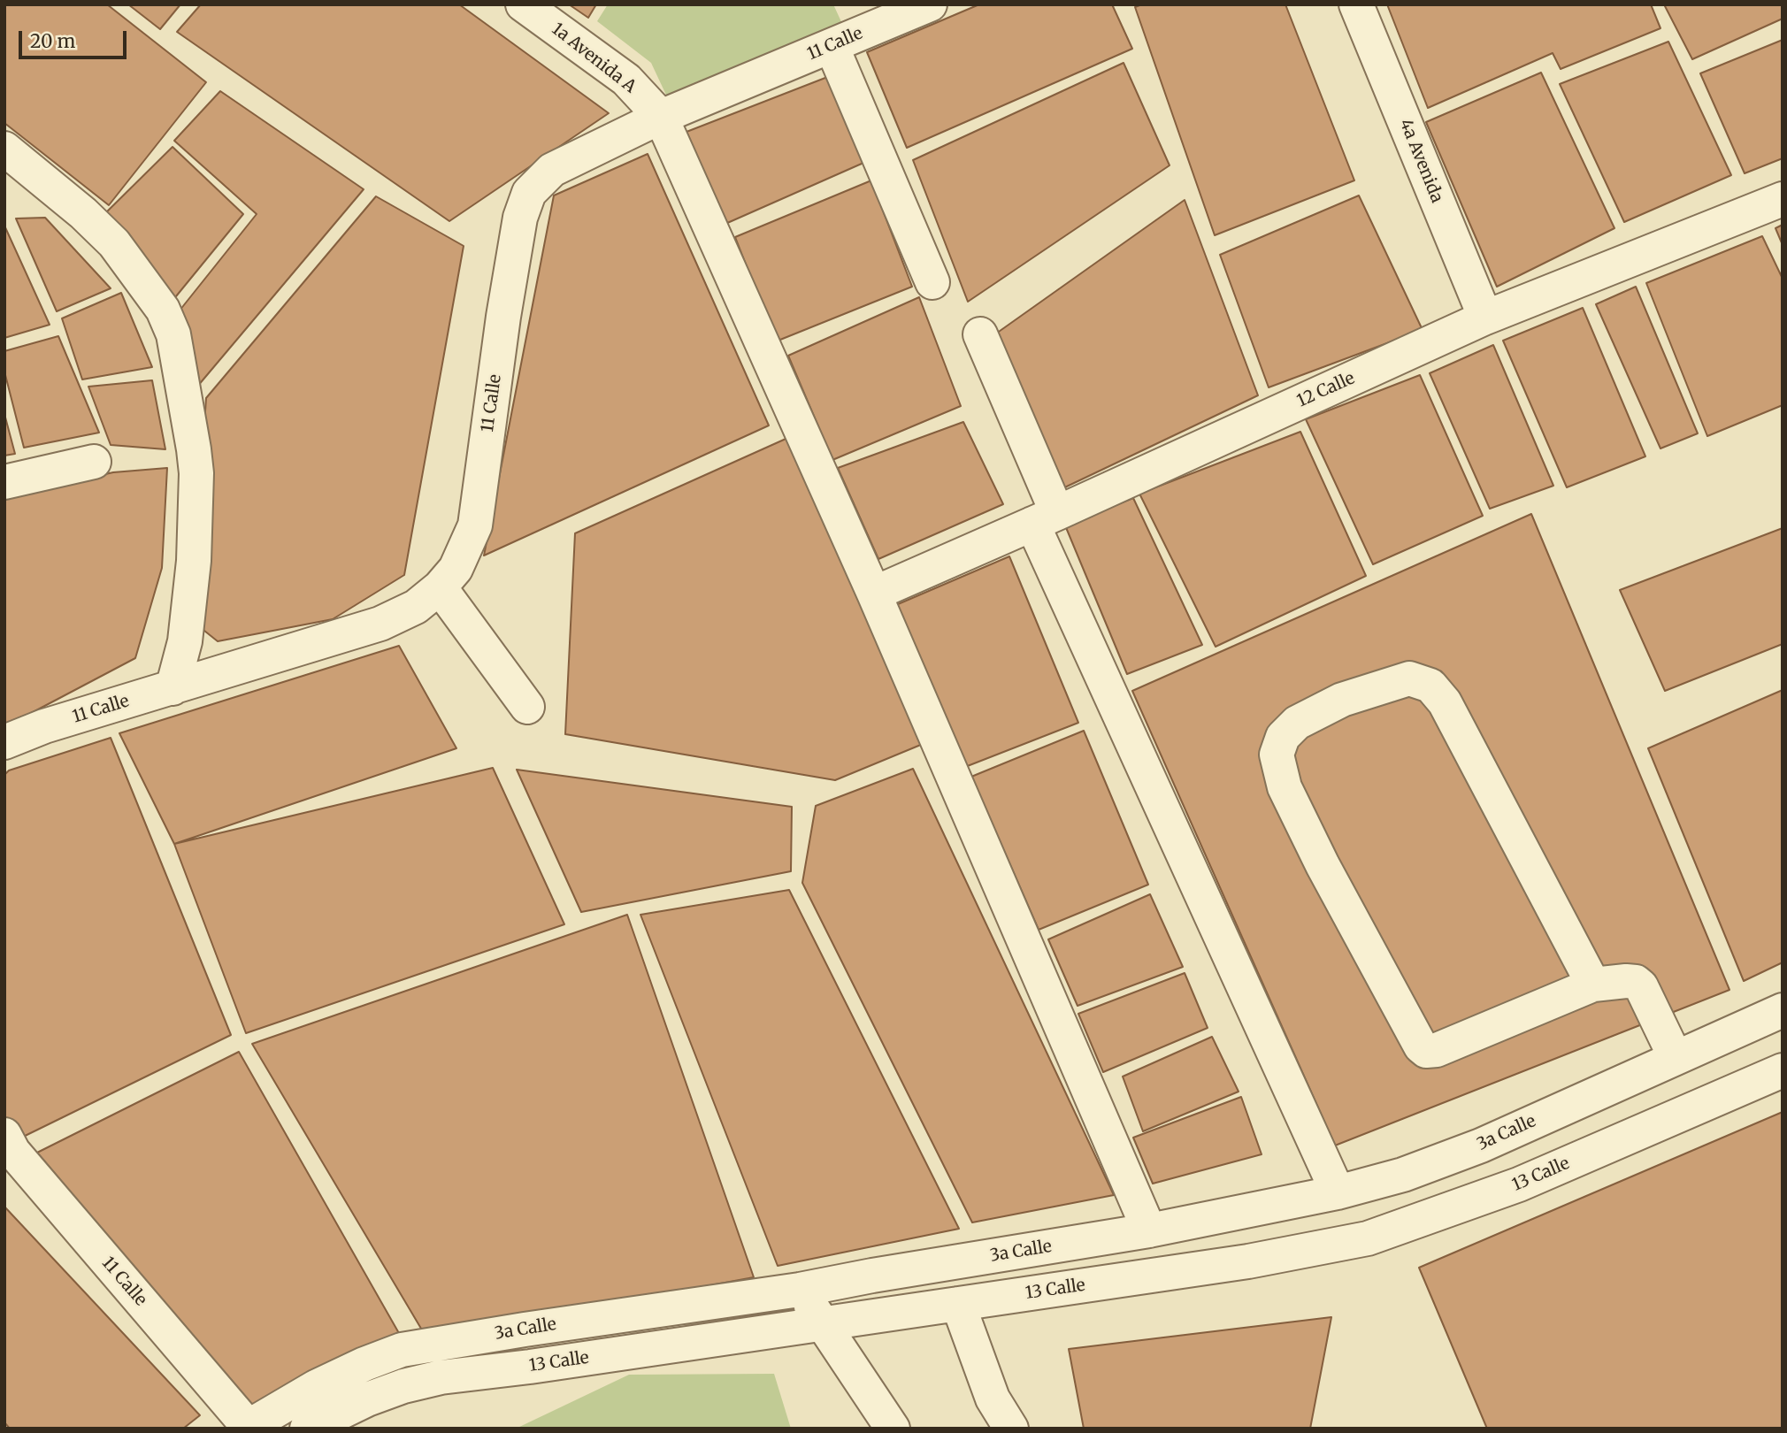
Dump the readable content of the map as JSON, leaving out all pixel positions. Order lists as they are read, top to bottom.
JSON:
{
  "streets": {
    "street": [
      "11 Calle",
      "1a Avenida A",
      "4a Avenida",
      "12 Calle",
      "3a Calle",
      "13 Calle"
    ]
  },
  "crossings": [
    ["11 Calle", "1a Avenida A"],
    ["11 Calle", "3a Calle"],
    ["1a Avenida A", "12 Calle"],
    ["1a Avenida A", "3a Calle"],
    ["4a Avenida", "12 Calle"]
  ],
  "scale_bar": "20 m"
}
